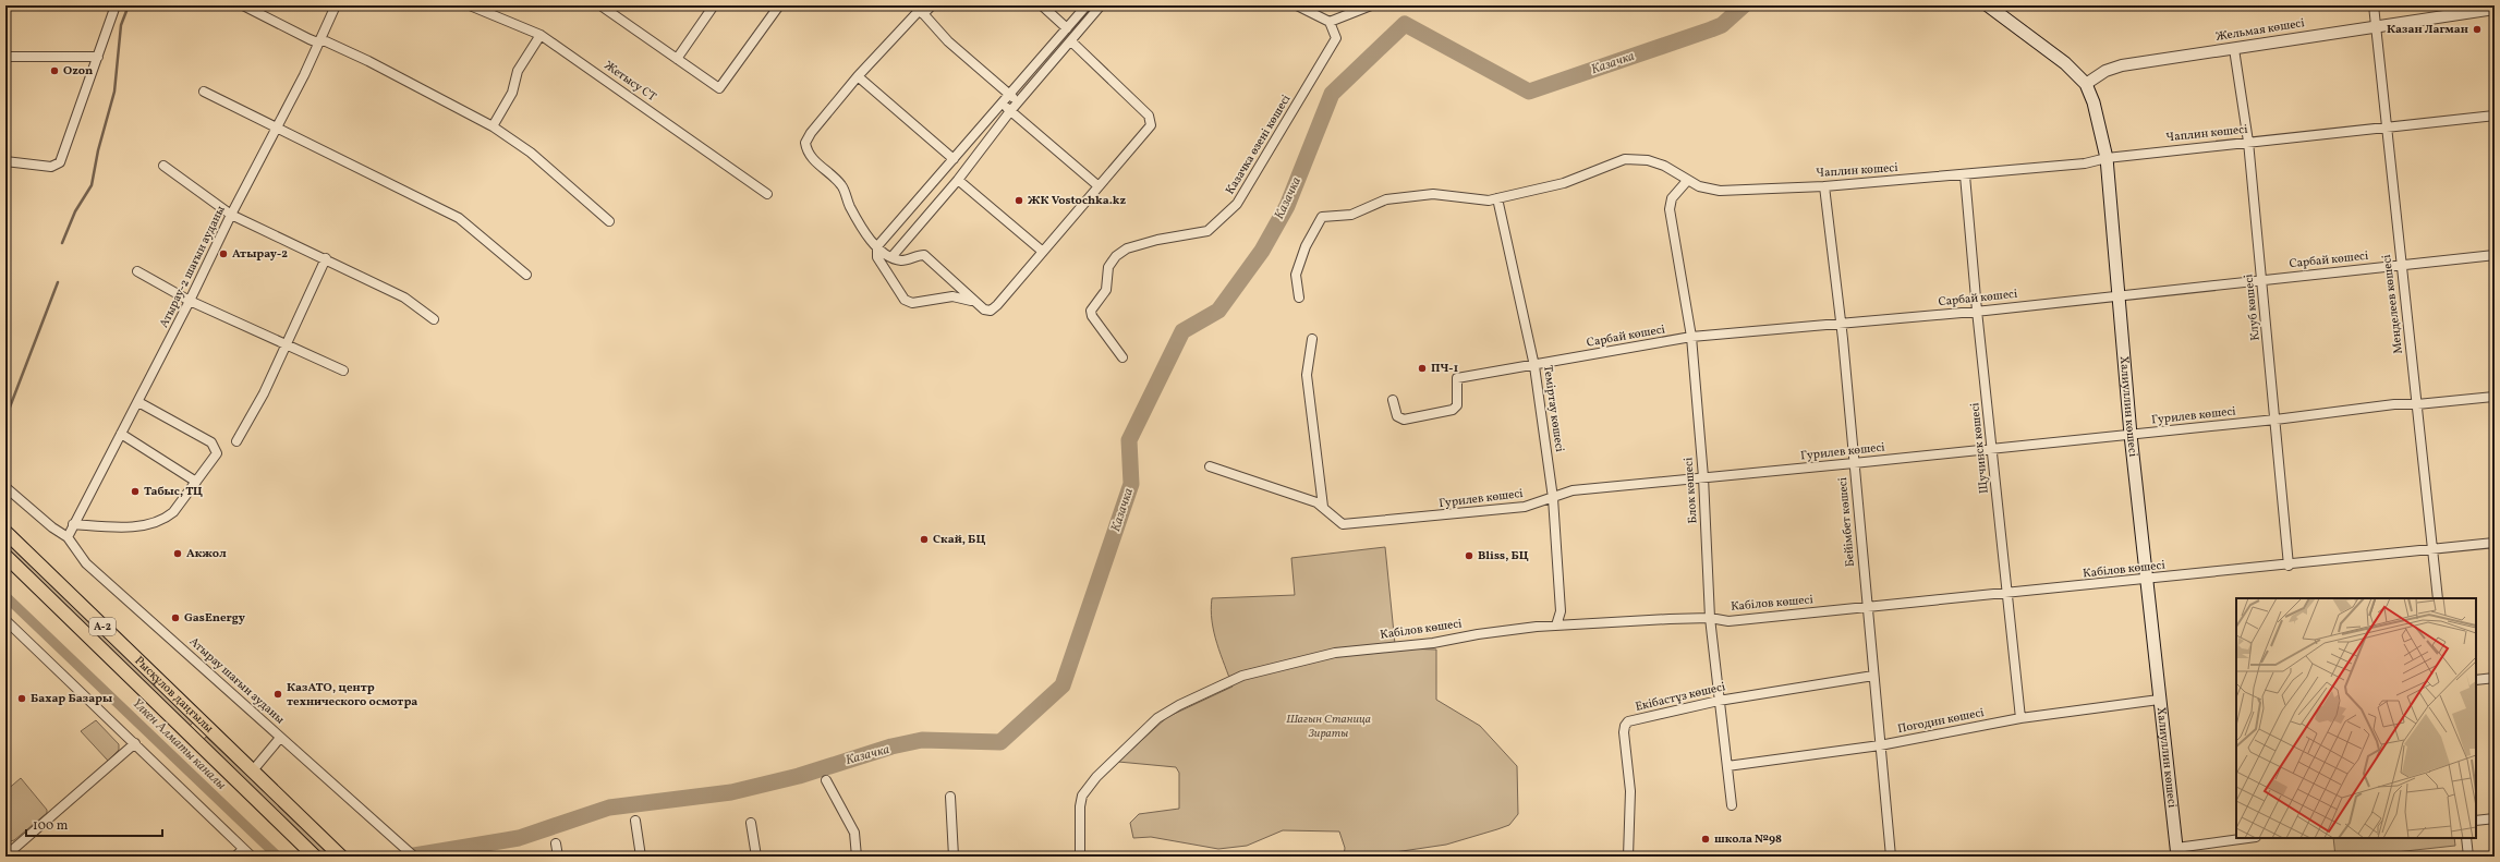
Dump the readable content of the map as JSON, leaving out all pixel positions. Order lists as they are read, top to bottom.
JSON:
{
  "streets": {
    "main road": ["Халиуллин көшесі", "A-2", "Рысқұлов даңғылы"],
    "street": [
      "Жельмая көшесі",
      "Жетысу СТ",
      "Чаплин көшесі",
      "Казачка өзені көшесі",
      "Сарбай көшесі",
      "Атырау-2 шағын ауданы",
      "Менделеев көшесі",
      "Клуб көшесі",
      "Теміртау көшесі",
      "Гурилев көшесі",
      "Щучинск көшесі",
      "Блок көшесі",
      "Бейімбет көшесі",
      "Кабілов көшесі",
      "Атырау шағын ауданы",
      "Екібастұз көшесі",
      "Погодин көшесі"
    ]
  },
  "crossings": [
    ["Жельмая көшесі", "Менделеев көшесі"],
    ["Жельмая көшесі", "Клуб көшесі"],
    ["Жельмая көшесі", "Халиуллин көшесі"],
    ["Чаплин көшесі", "Менделеев көшесі"],
    ["Чаплин көшесі", "Клуб көшесі"],
    ["Чаплин көшесі", "Халиуллин көшесі"],
    ["Чаплин көшесі", "Теміртау көшесі"],
    ["Чаплин көшесі", "Щучинск көшесі"],
    ["Чаплин көшесі", "Блок көшесі"],
    ["Чаплин көшесі", "Бейімбет көшесі"],
    ["Сарбай көшесі", "Менделеев көшесі"],
    ["Сарбай көшесі", "Клуб көшесі"],
    ["Сарбай көшесі", "Халиуллин көшесі"],
    ["Сарбай көшесі", "Теміртау көшесі"],
    ["Сарбай көшесі", "Щучинск көшесі"],
    ["Сарбай көшесі", "Блок көшесі"],
    ["Сарбай көшесі", "Бейімбет көшесі"],
    ["Атырау-2 шағын ауданы", "Атырау шағын ауданы"],
    ["Менделеев көшесі", "Гурилев көшесі"],
    ["Менделеев көшесі", "Кабілов көшесі"],
    ["Клуб көшесі", "Гурилев көшесі"],
    ["Клуб көшесі", "Кабілов көшесі"],
    ["Халиуллин көшесі", "Гурилев көшесі"],
    ["Халиуллин көшесі", "Кабілов көшесі"],
    ["Халиуллин көшесі", "Погодин көшесі"],
    ["Теміртау көшесі", "Гурилев көшесі"],
    ["Теміртау көшесі", "Кабілов көшесі"],
    ["Гурилев көшесі", "Щучинск көшесі"],
    ["Гурилев көшесі", "Блок көшесі"],
    ["Гурилев көшесі", "Бейімбет көшесі"],
    ["Щучинск көшесі", "Кабілов көшесі"],
    ["Щучинск көшесі", "Погодин көшесі"],
    ["Блок көшесі", "Кабілов көшесі"],
    ["Блок көшесі", "Екібастұз көшесі"],
    ["Блок көшесі", "Погодин көшесі"],
    ["Бейімбет көшесі", "Кабілов көшесі"],
    ["Бейімбет көшесі", "Екібастұз көшесі"],
    ["Бейімбет көшесі", "Погодин көшесі"]
  ],
  "water": ["Казачка", "Үлкен Алматы каналы"],
  "parks": ["Шағын Станица Зираты"],
  "places": [
    "Казан Лагман",
    "Ozon",
    "ЖК Vostochka.kz",
    "Атырау-2",
    "ПЧ-1",
    "Табыс, ТЦ",
    "Скай, БЦ",
    "Акжол",
    "Bliss, БЦ",
    "GasEnergy",
    "КазАТО, центр технического осмотра",
    "Бахар Базары",
    "школа №98"
  ],
  "scale_bar": "100 m"
}
